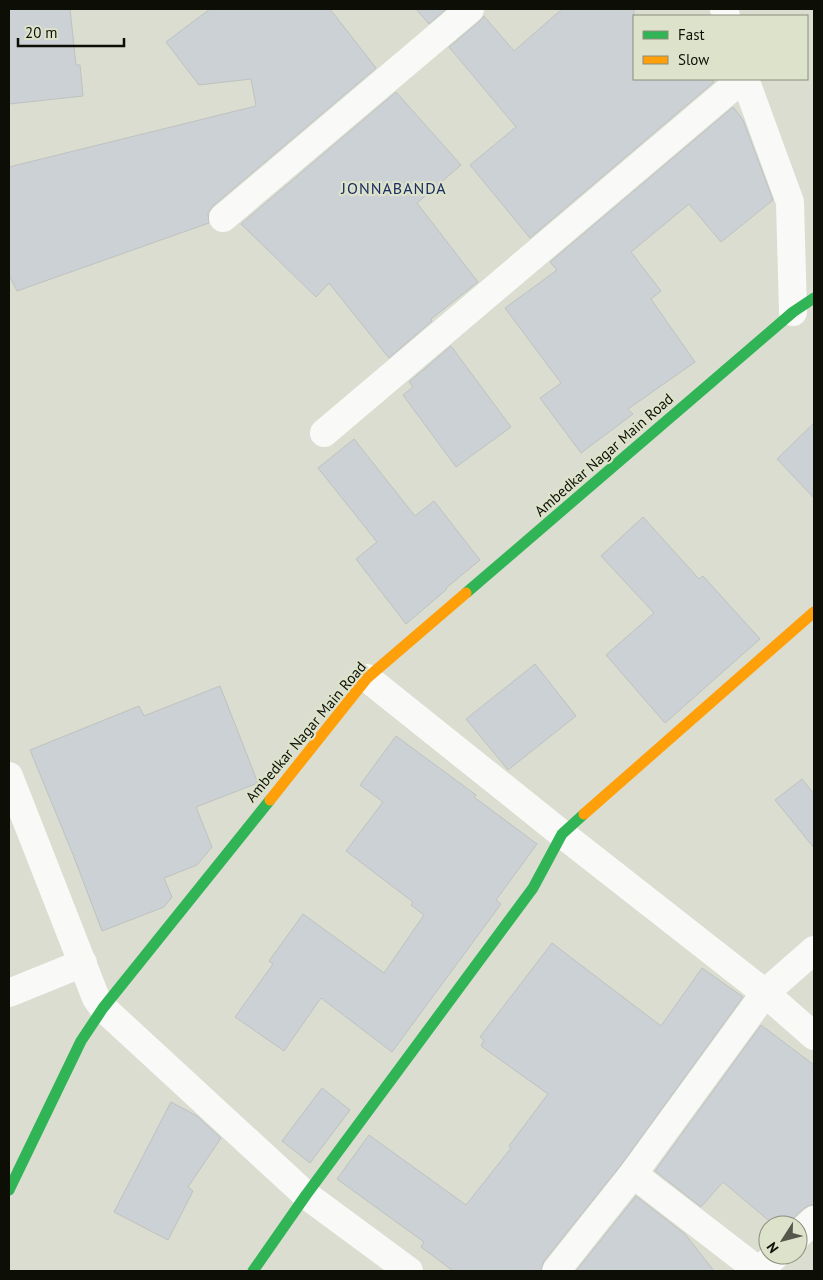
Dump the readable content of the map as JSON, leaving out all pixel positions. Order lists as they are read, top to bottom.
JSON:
{
  "streets": {
    "street": ["Ambedkar Nagar Main Road"]
  },
  "districts": ["JONNABANDA"],
  "legend": ["Fast", "Slow"],
  "scale_bar": "20 m",
  "north": "bottom left"
}
